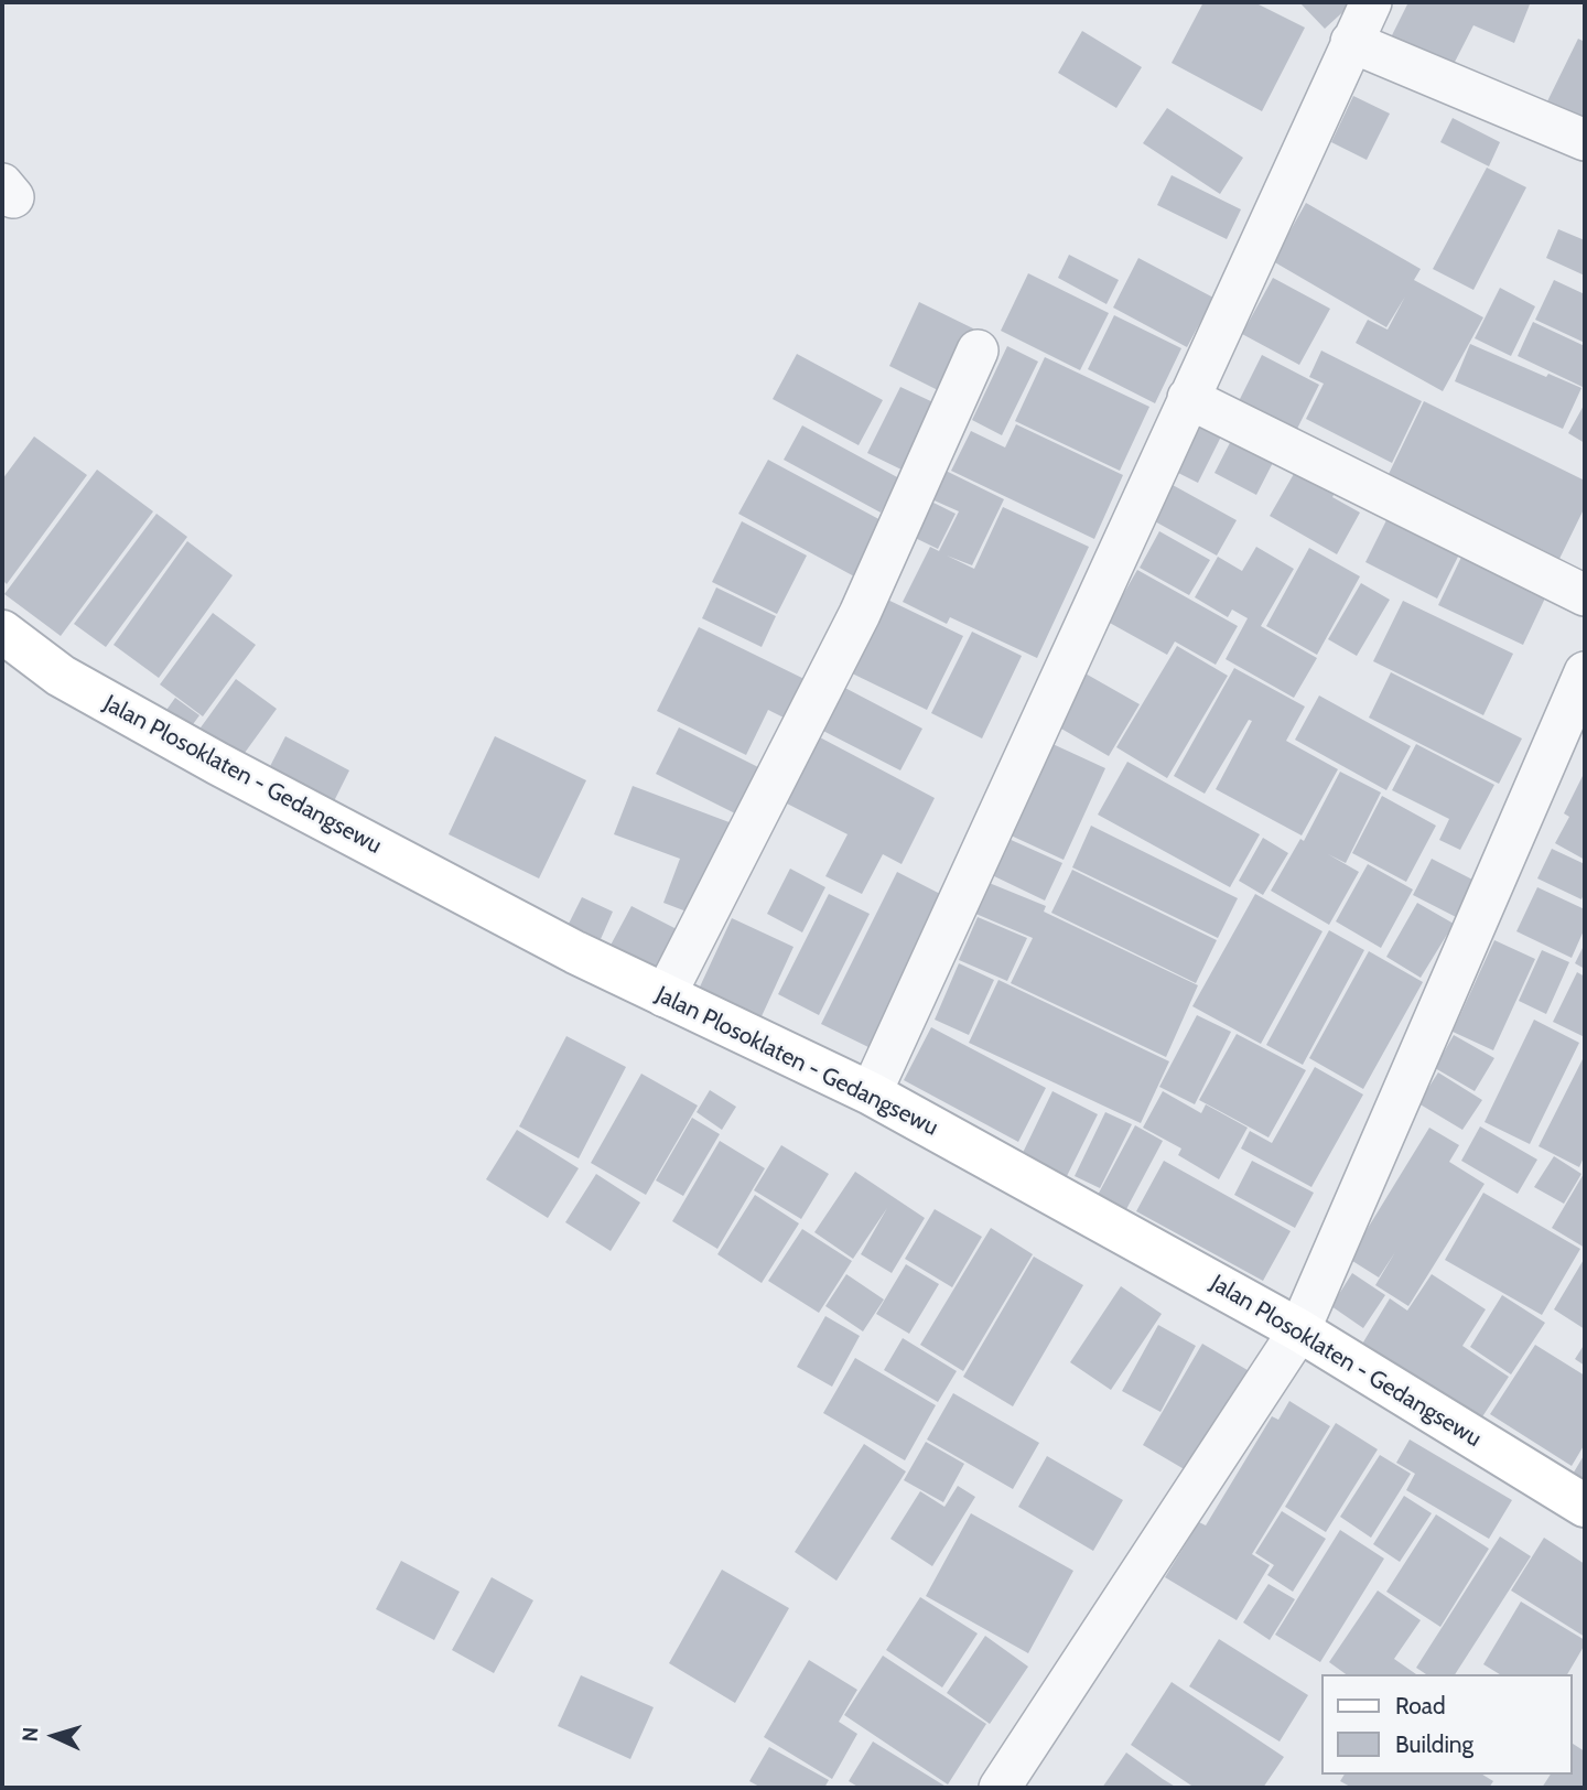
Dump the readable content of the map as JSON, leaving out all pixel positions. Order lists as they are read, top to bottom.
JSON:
{
  "streets": {
    "main road": ["Jalan Plosoklaten - Gedangsewu"]
  },
  "legend": ["Road", "Building"],
  "north": "left"
}
